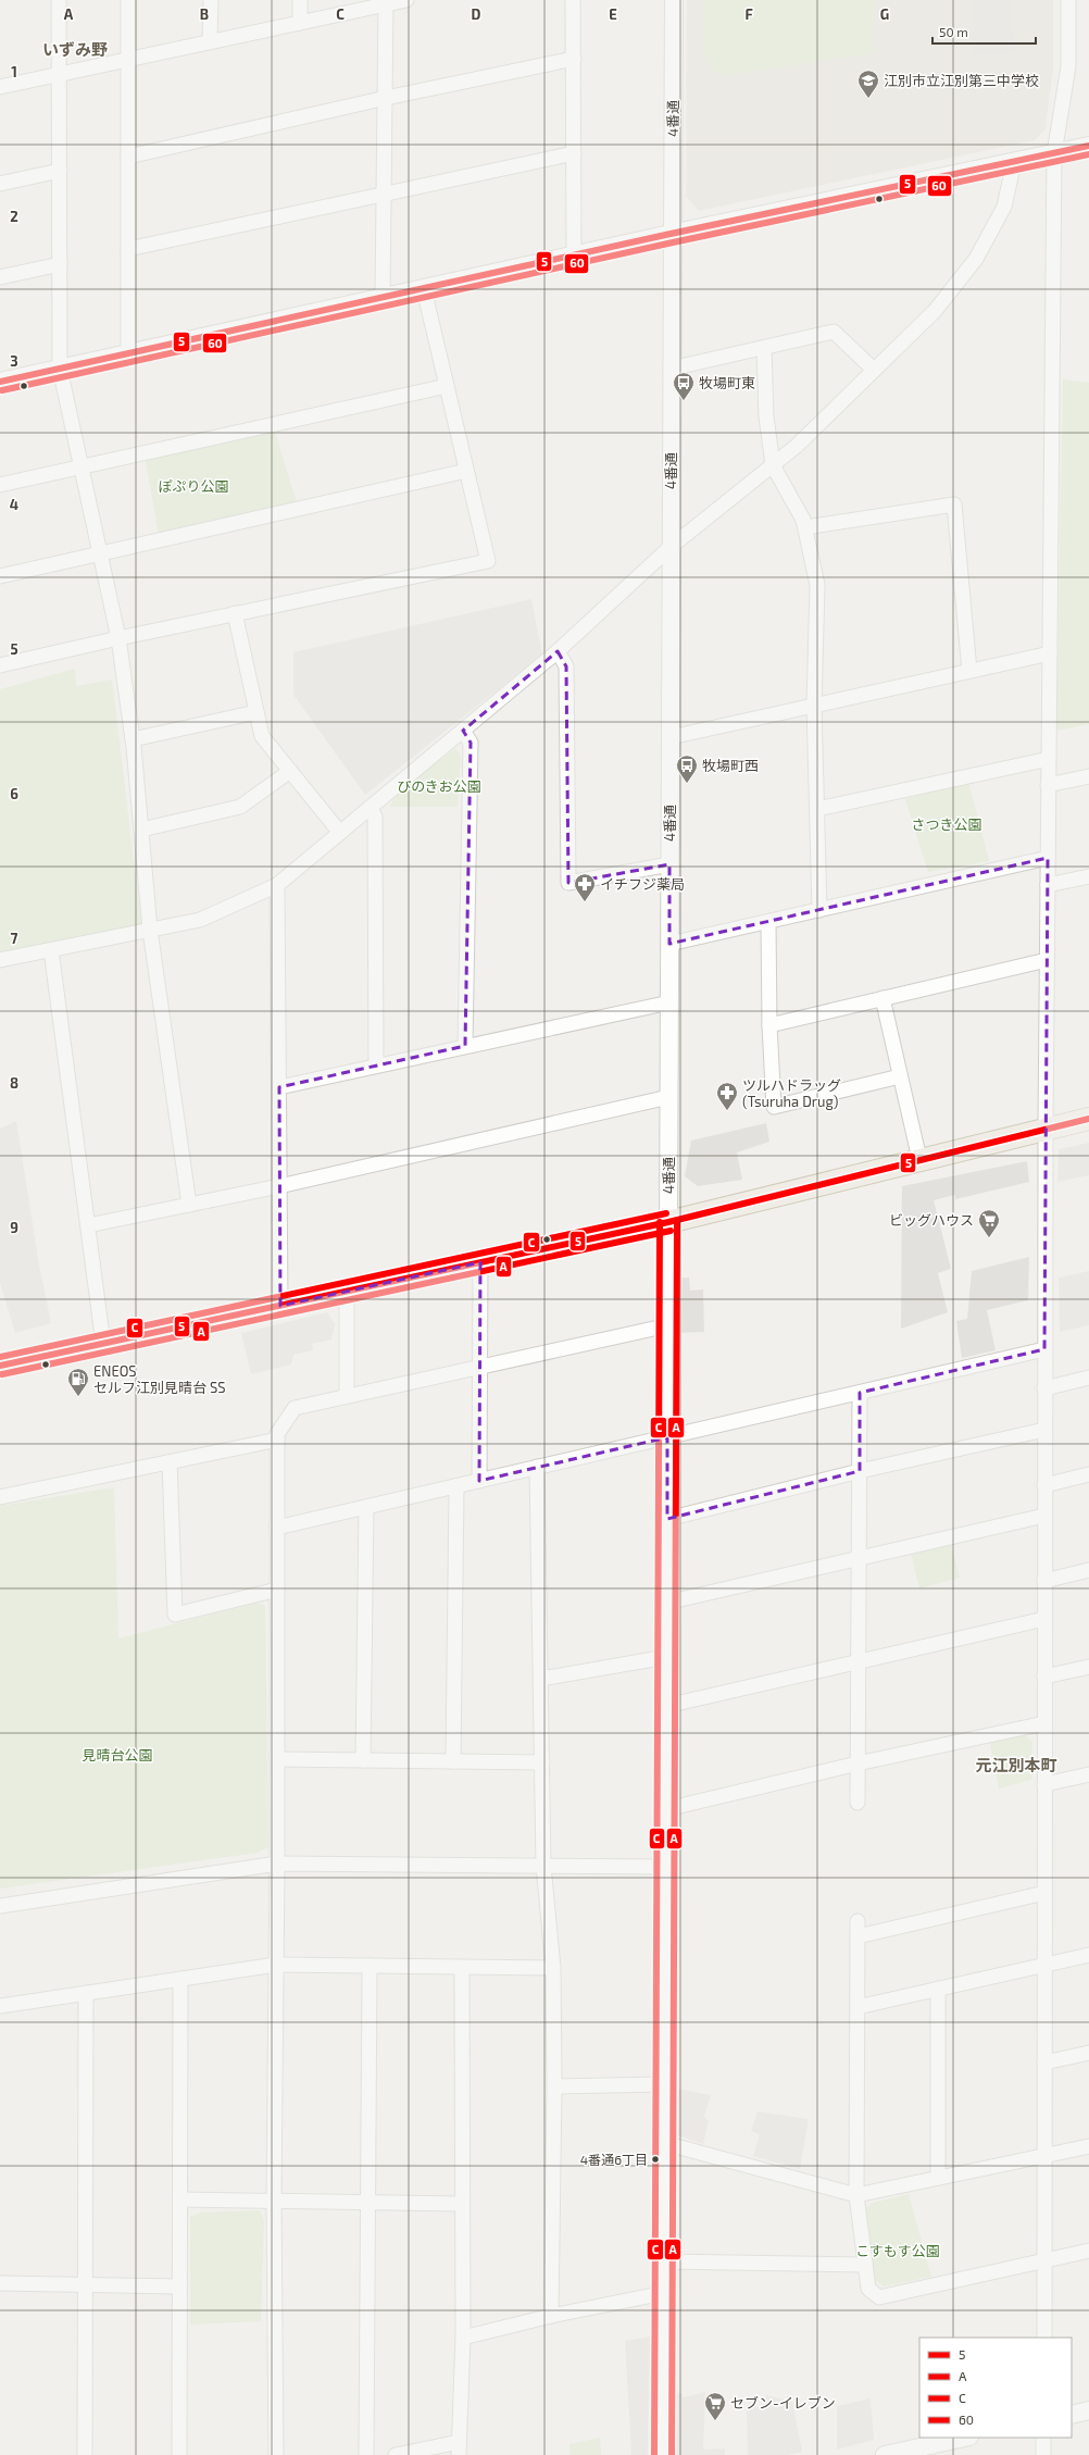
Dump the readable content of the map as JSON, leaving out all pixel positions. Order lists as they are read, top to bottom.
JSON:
{
  "streets": {
    "street": ["4番通"]
  },
  "districts": ["いずみ野", "元江別本町"],
  "parks": [
    "ぽぷり公園",
    "ぴのきお公園",
    "さつき公園",
    "見晴台公園",
    "こすもす公園"
  ],
  "places": {
    "school or university": ["江別市立江別第三中学校"],
    "bus stop": ["牧場町東", "牧場町西"],
    "pharmacy": ["イチフジ薬局", "ツルハドラッグ (Tsuruha Drug)"],
    "supermarket": ["ビッグハウス", "セブン-イレブン"],
    "fuel station": ["ENEOS セルフ江別見晴台 SS"],
    "other": ["4番通6丁目"]
  },
  "lines": [
    "transit line 5",
    "transit line 60",
    "transit line C",
    "transit line A"
  ],
  "legend": [
    "5",
    "A",
    "C",
    "60"
  ],
  "scale_bar": "50 m",
  "grid": {
    "columns": [
      "A",
      "B",
      "C",
      "D",
      "E",
      "F",
      "G"
    ],
    "rows": [
      "1",
      "2",
      "3",
      "4",
      "5",
      "6",
      "7",
      "8",
      "9"
    ]
  }
}
